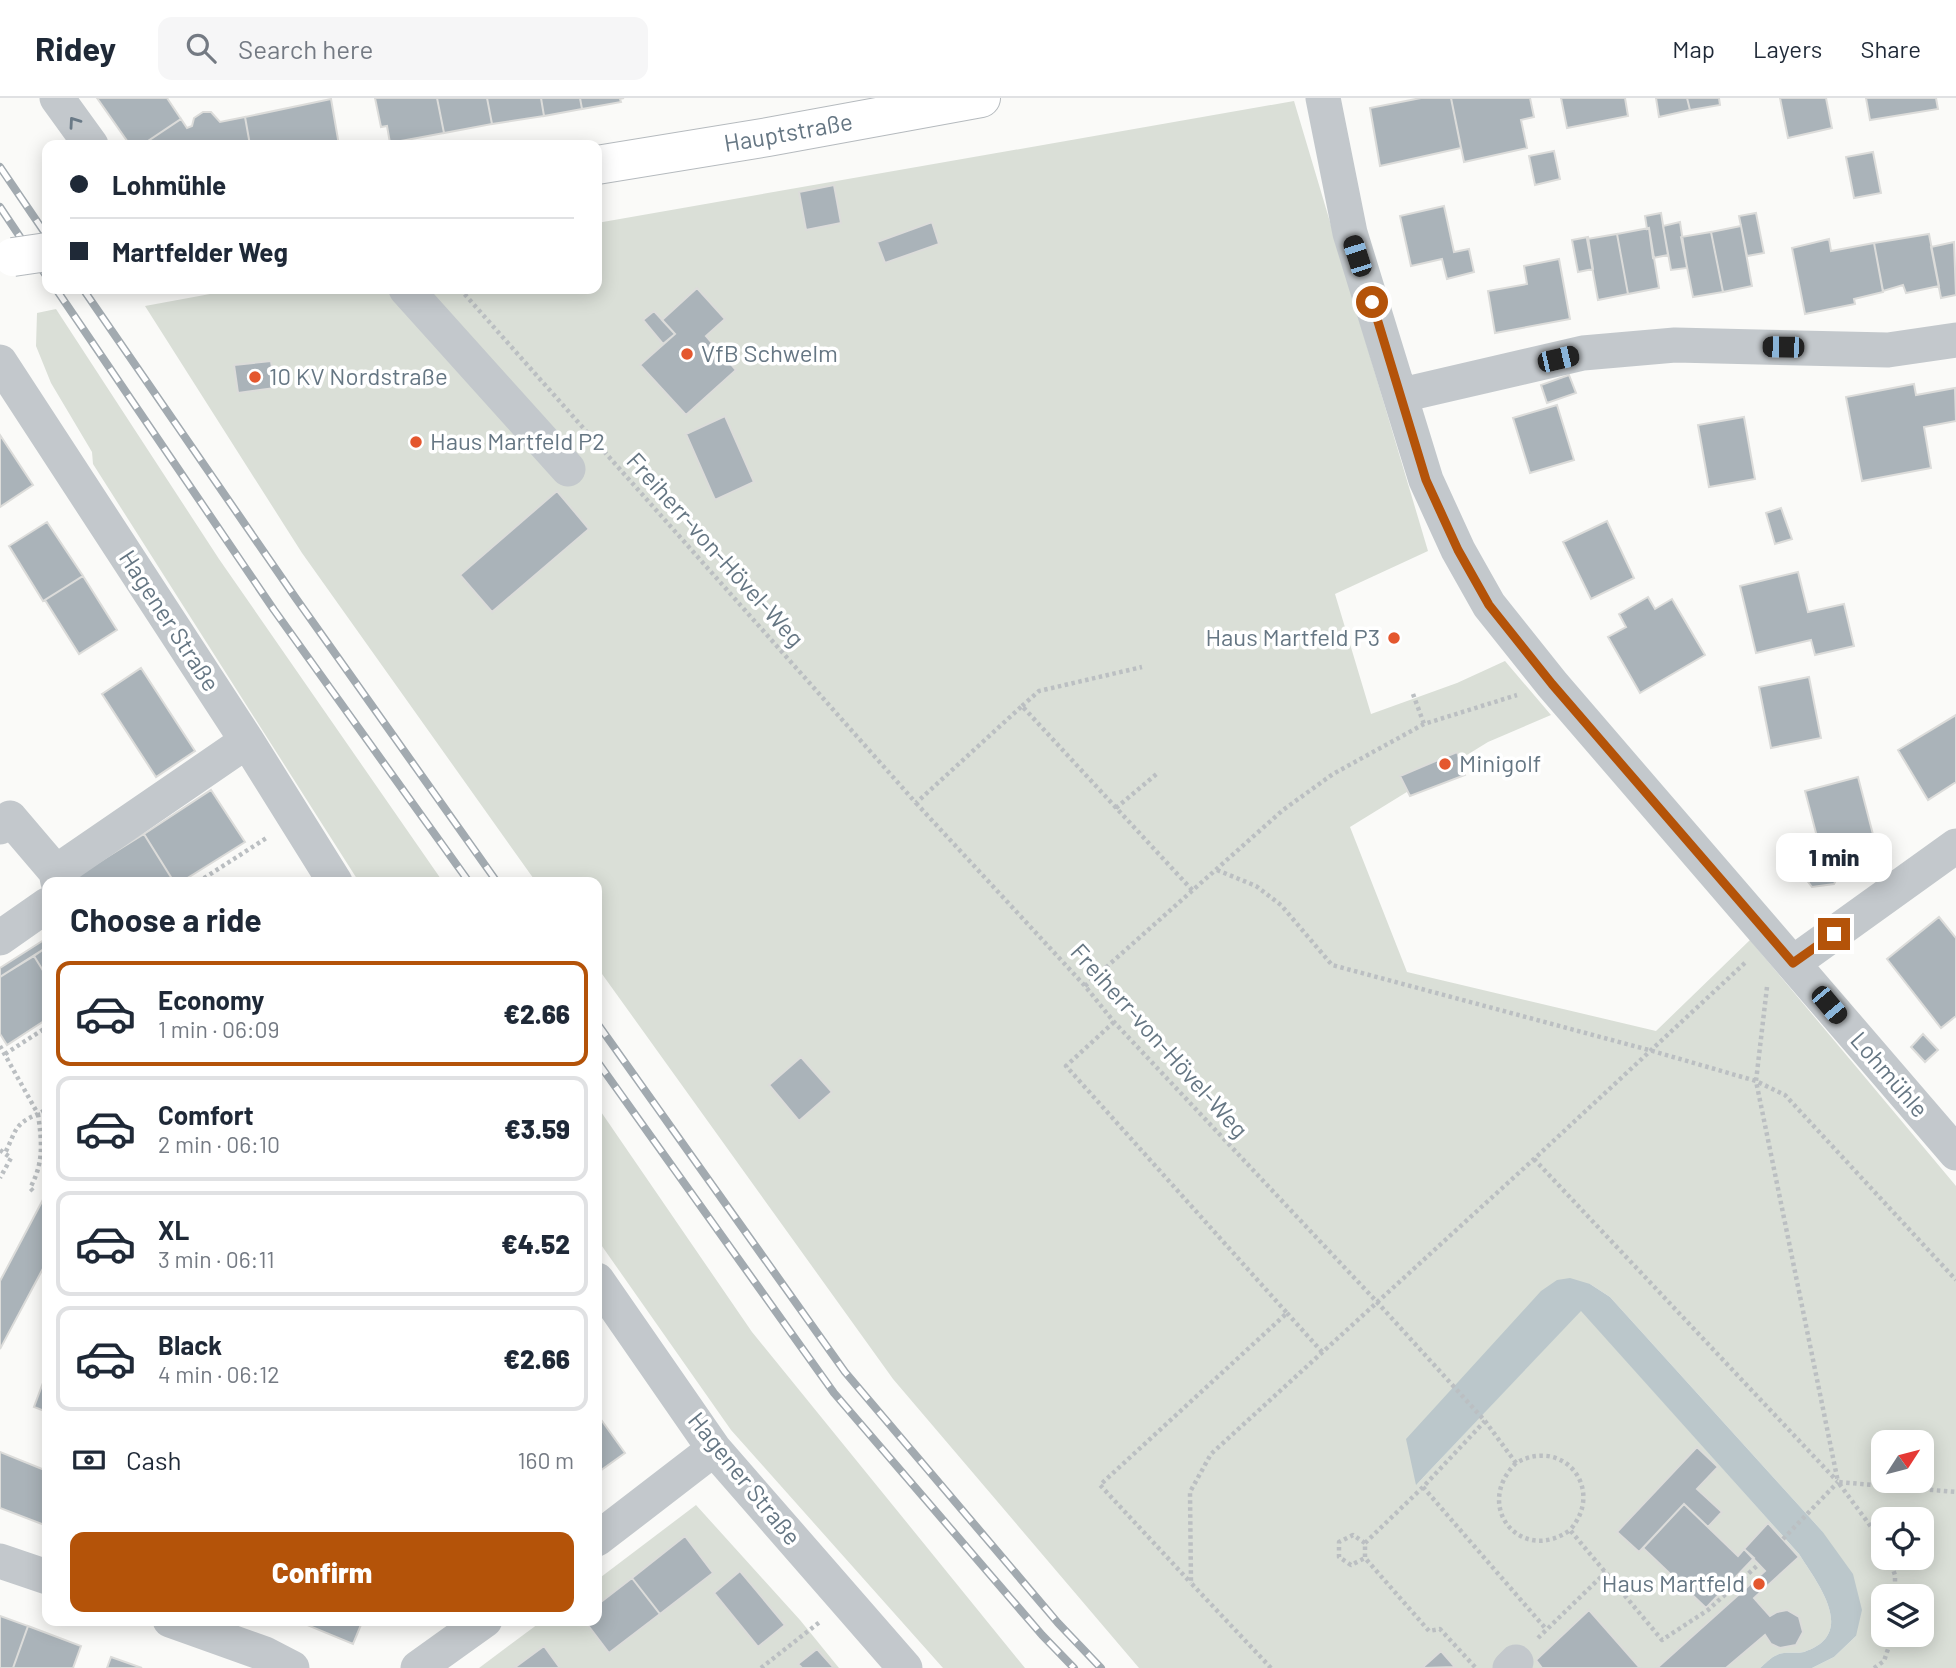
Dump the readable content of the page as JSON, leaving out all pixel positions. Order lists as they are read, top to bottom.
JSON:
{
  "streets": {
    "main road": ["Hauptstraße"],
    "street": ["Hagener Straße", "Lohmühle"],
    "path": ["Freiherr-von-Hövel-Weg"]
  },
  "places": [
    "VfB Schwelm",
    "10 KV Nordstraße",
    "Haus Martfeld P2",
    "Haus Martfeld P3",
    "Minigolf",
    "Haus Martfeld"
  ],
  "north": "top right",
  "page": {
    "header": "Ridey",
    "search": "Search here",
    "nav": ["Map", "Layers", "Share"],
    "banner": ["Lohmühle", "Martfelder Weg"],
    "bubble": "1 min",
    "heading": "Choose a ride",
    "list": [
      {
        "name": "Economy",
        "note": "1 min · 06:09",
        "value": "€2.66"
      },
      {
        "name": "Comfort",
        "note": "2 min · 06:10",
        "value": "€3.59"
      },
      {
        "name": "XL",
        "note": "3 min · 06:11",
        "value": "€4.52"
      },
      {
        "name": "Black",
        "note": "4 min · 06:12",
        "value": "€2.66"
      }
    ],
    "pay": ["Cash", "160 m"],
    "buttons": "Confirm"
  }
}
